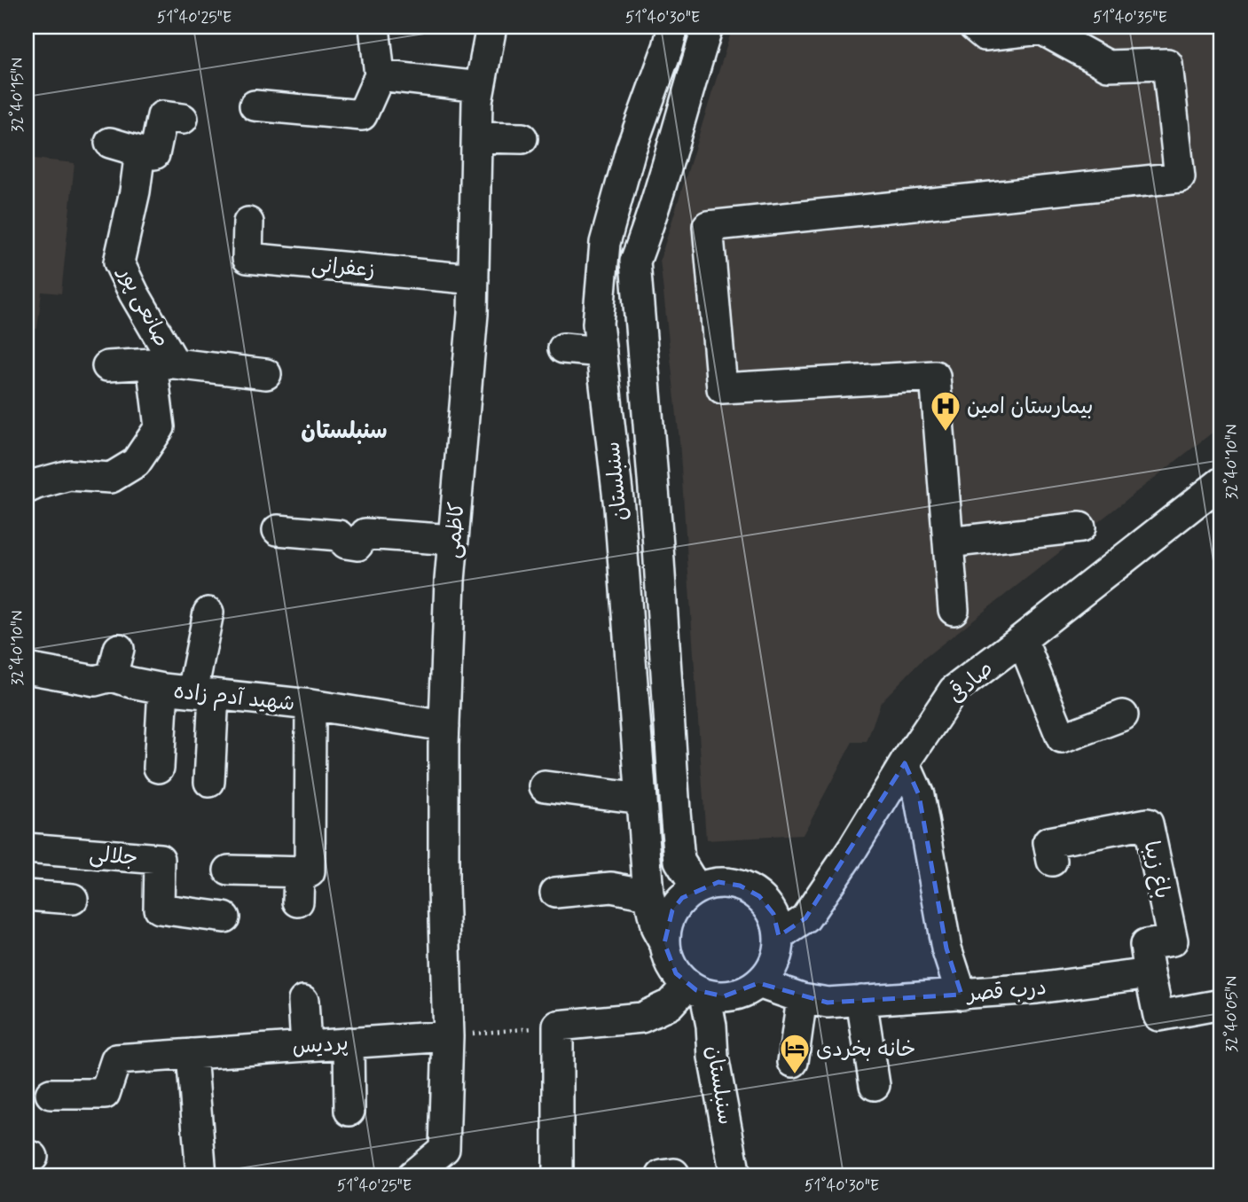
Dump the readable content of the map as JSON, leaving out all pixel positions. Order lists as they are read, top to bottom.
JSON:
{
  "streets": {
    "street": [
      "زعفرانی",
      "صانعی پور",
      "سنبلستان",
      "کاظمی",
      "صادقی",
      "شهید آدم زاده",
      "جلالی",
      "باغ زیبا",
      "درب قصر",
      "پردیس"
    ]
  },
  "crossings": [
    ["زعفرانی", "کاظمی"],
    ["سنبلستان", "صادقی"],
    ["سنبلستان", "درب قصر"],
    ["کاظمی", "شهید آدم زاده"],
    ["کاظمی", "پردیس"],
    ["صادقی", "درب قصر"],
    ["باغ زیبا", "درب قصر"]
  ],
  "districts": ["سنبلستان"],
  "places": {
    "hospital": ["بیمارستان امین"],
    "hotel": ["خانه بخردی"]
  },
  "coordinates": [
    "51°40'25\"E",
    "51°40'30\"E",
    "51°40'35\"E",
    "32°40'15\"N",
    "32°40'10\"N",
    "32°40'05\"N"
  ]
}
